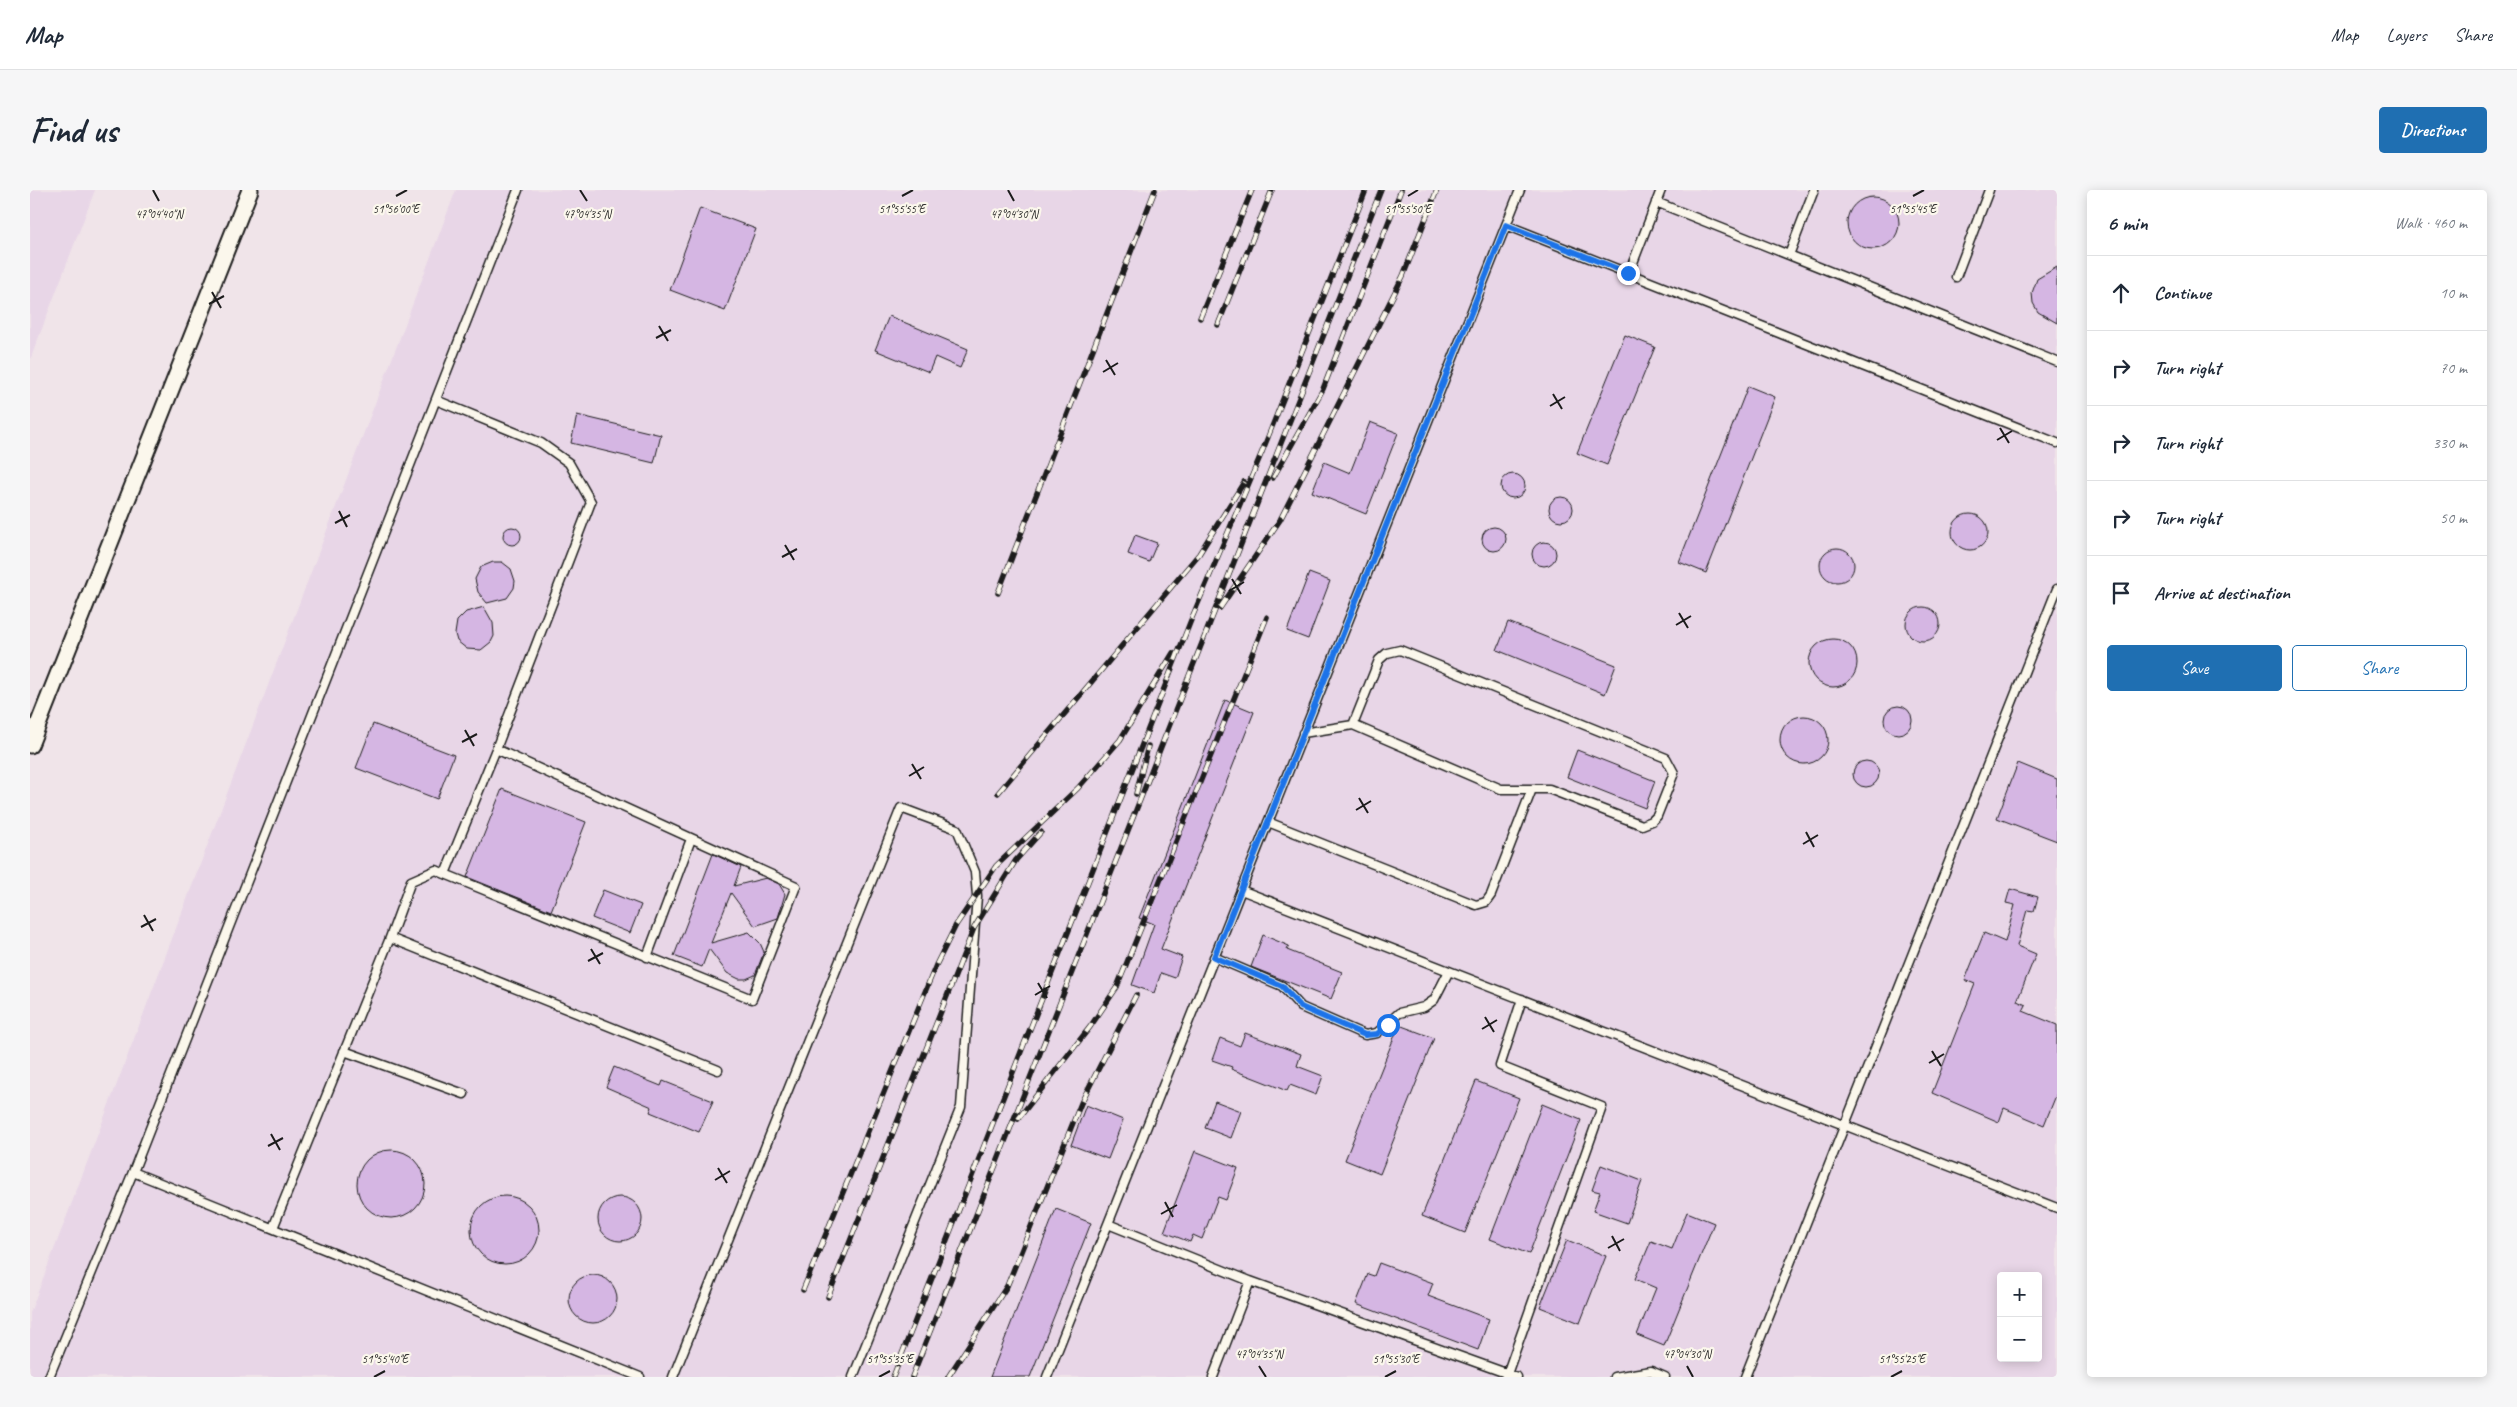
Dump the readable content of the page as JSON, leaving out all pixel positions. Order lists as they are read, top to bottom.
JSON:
{
  "page": {
    "header": "Map",
    "nav": ["Map", "Layers", "Share"],
    "buttons": [
      "Directions",
      ["Save", "Share"]
    ],
    "title": "Find us",
    "heading": ["6 min", "Walk · 460 m"],
    "list": [
      ["Continue", "10 m"],
      ["Turn right", "70 m"],
      ["Turn right", "330 m"],
      ["Turn right", "50 m"],
      "Arrive at destination"
    ],
    "map_buttons": ["+", "−"]
  },
  "coordinates": [
    "51°56'00\"E",
    "51°55'55\"E",
    "51°55'50\"E",
    "51°55'45\"E",
    "47°04'40\"N",
    "47°04'35\"N",
    "47°04'30\"N",
    "51°55'40\"E",
    "51°55'35\"E",
    "51°55'30\"E",
    "51°55'25\"E"
  ]
}
